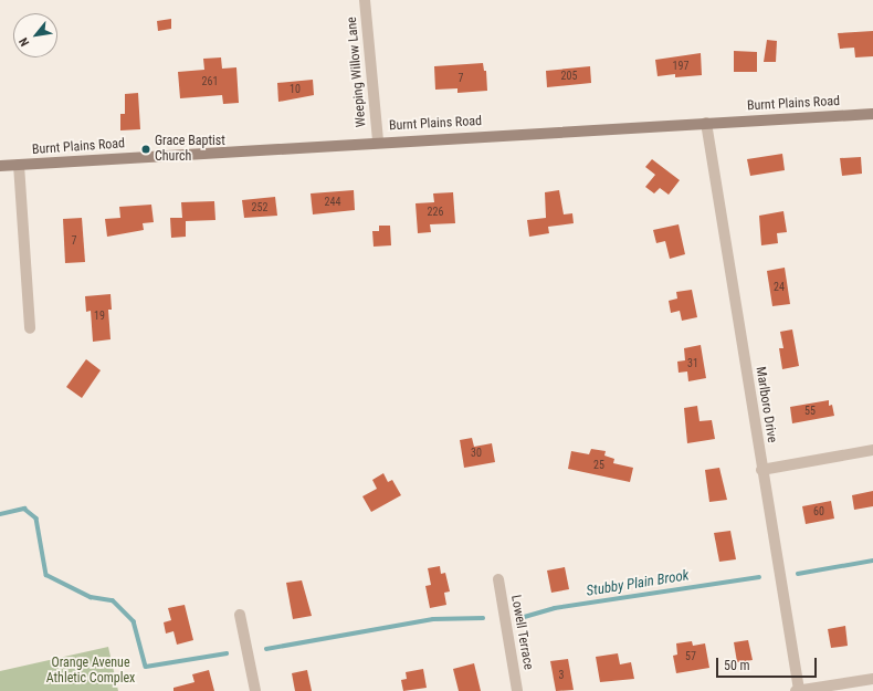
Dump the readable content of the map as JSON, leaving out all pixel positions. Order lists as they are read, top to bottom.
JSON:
{
  "streets": {
    "main road": ["Burnt Plains Road"],
    "street": ["Weeping Willow Lane", "Marlboro Drive", "Lowell Terrace"]
  },
  "crossings": [
    ["Weeping Willow Lane", "Burnt Plains Road"],
    ["Burnt Plains Road", "Marlboro Drive"]
  ],
  "water": ["Stubby Plain Brook"],
  "parks": ["Orange Avenue Athletic Complex"],
  "places": ["Grace Baptist Church"],
  "house_numbers": [
    "197",
    "205",
    "7",
    "261",
    "10",
    "244",
    "252",
    "226",
    "7",
    "24",
    "19",
    "31",
    "55",
    "30",
    "25",
    "60",
    "57",
    "3"
  ],
  "scale_bar": "50 m",
  "north": "bottom left"
}
